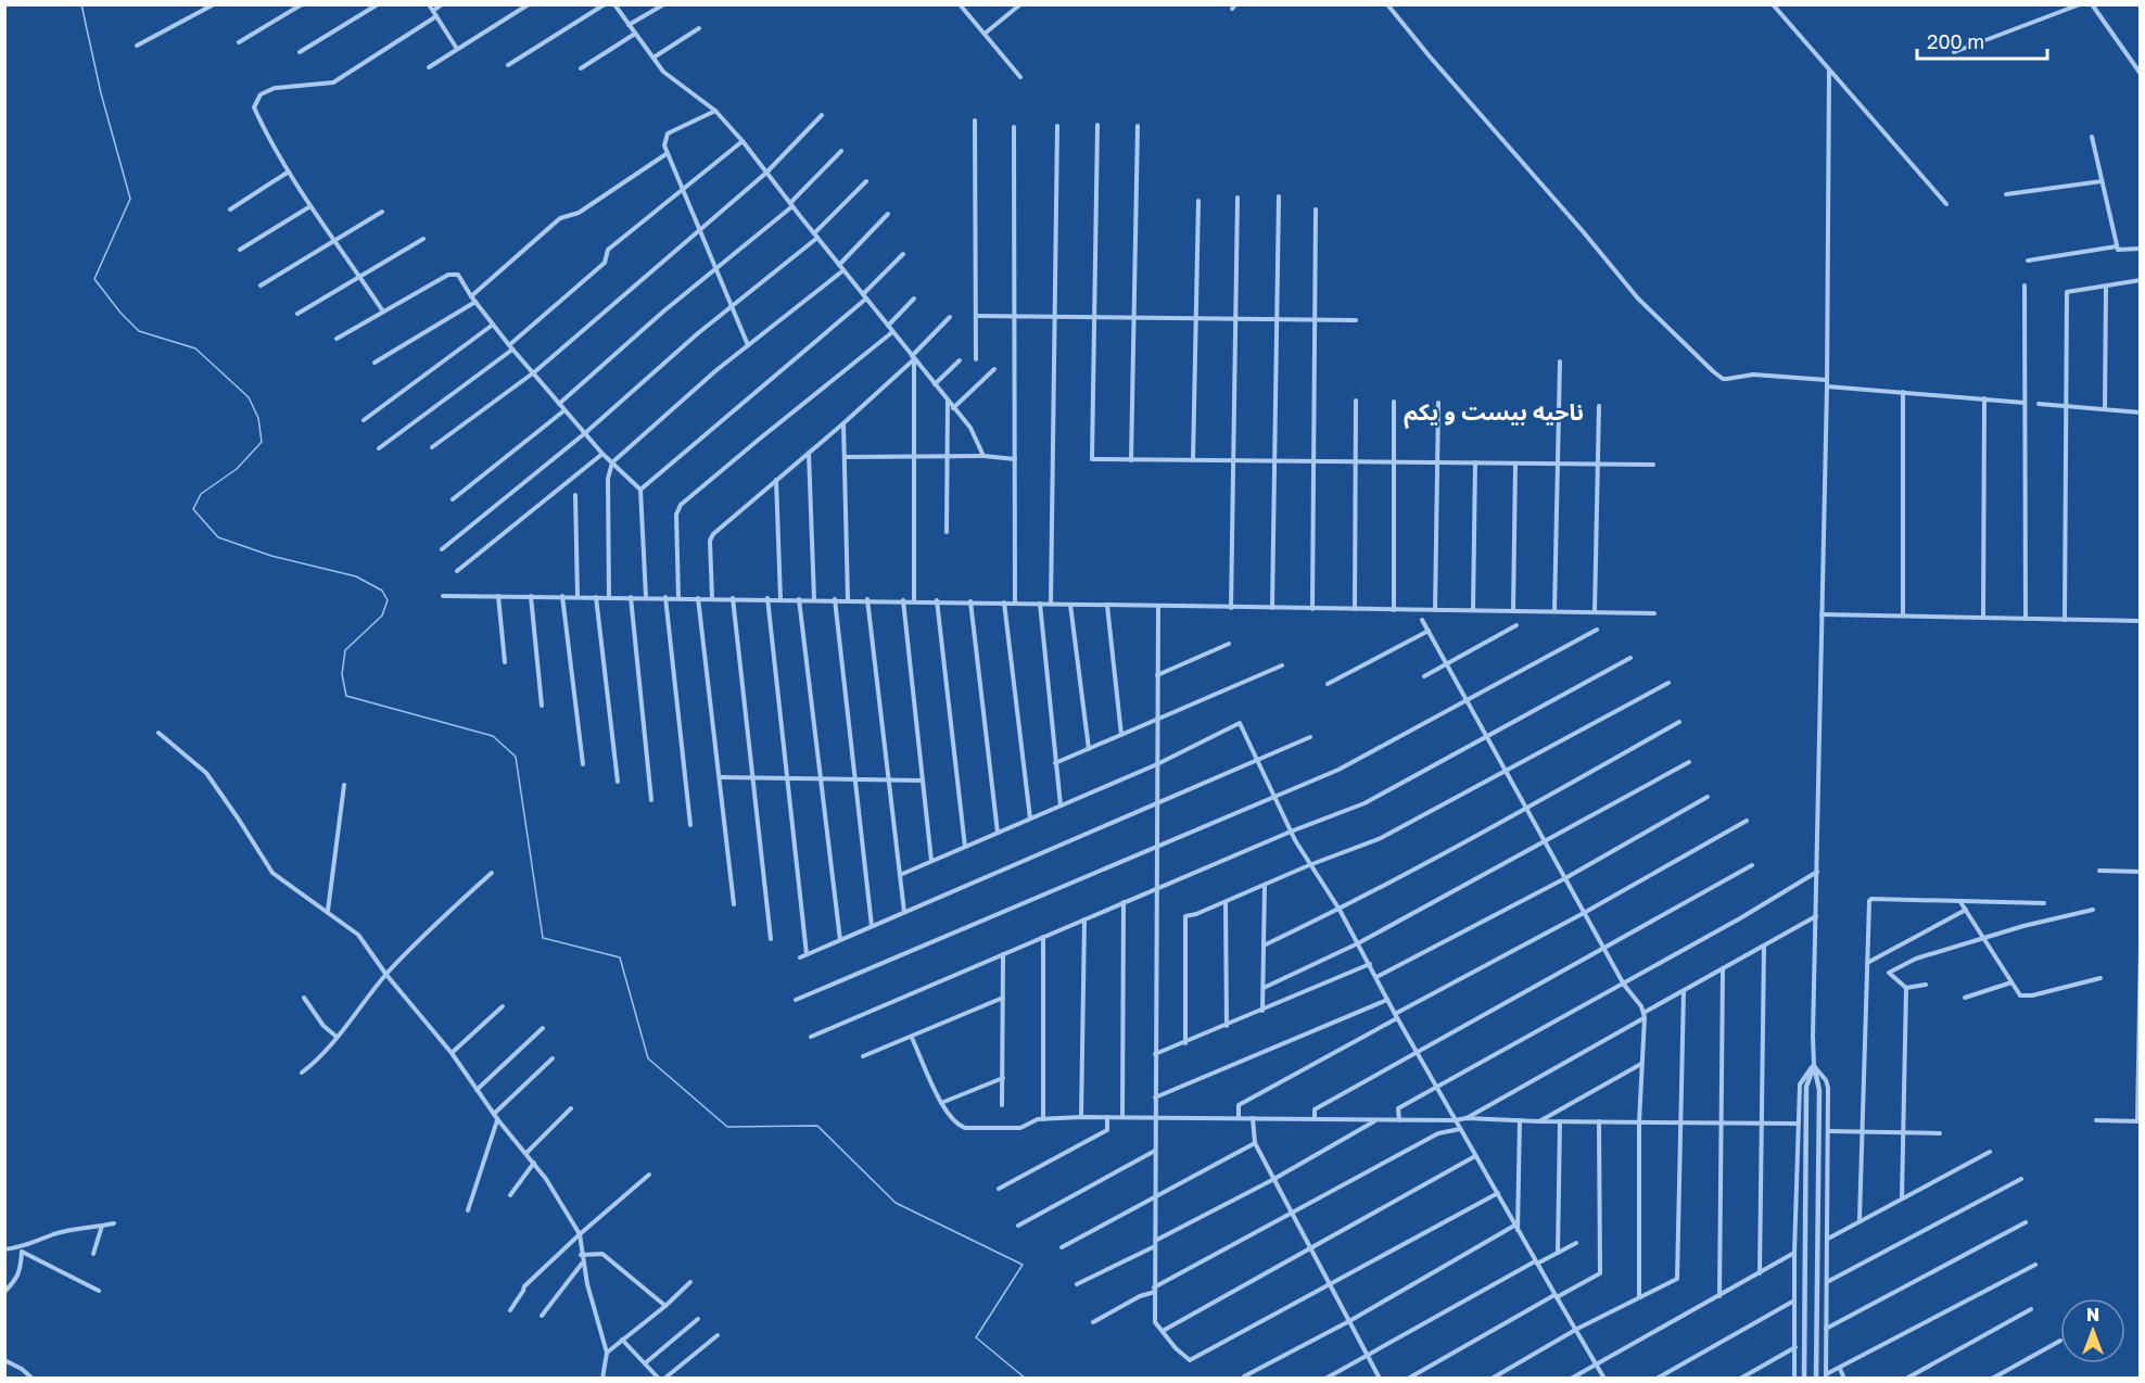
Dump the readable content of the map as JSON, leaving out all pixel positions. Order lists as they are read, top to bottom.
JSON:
{
  "districts": ["ناحیه بیست و یکم"],
  "scale_bar": "200 m",
  "north": "top"
}
